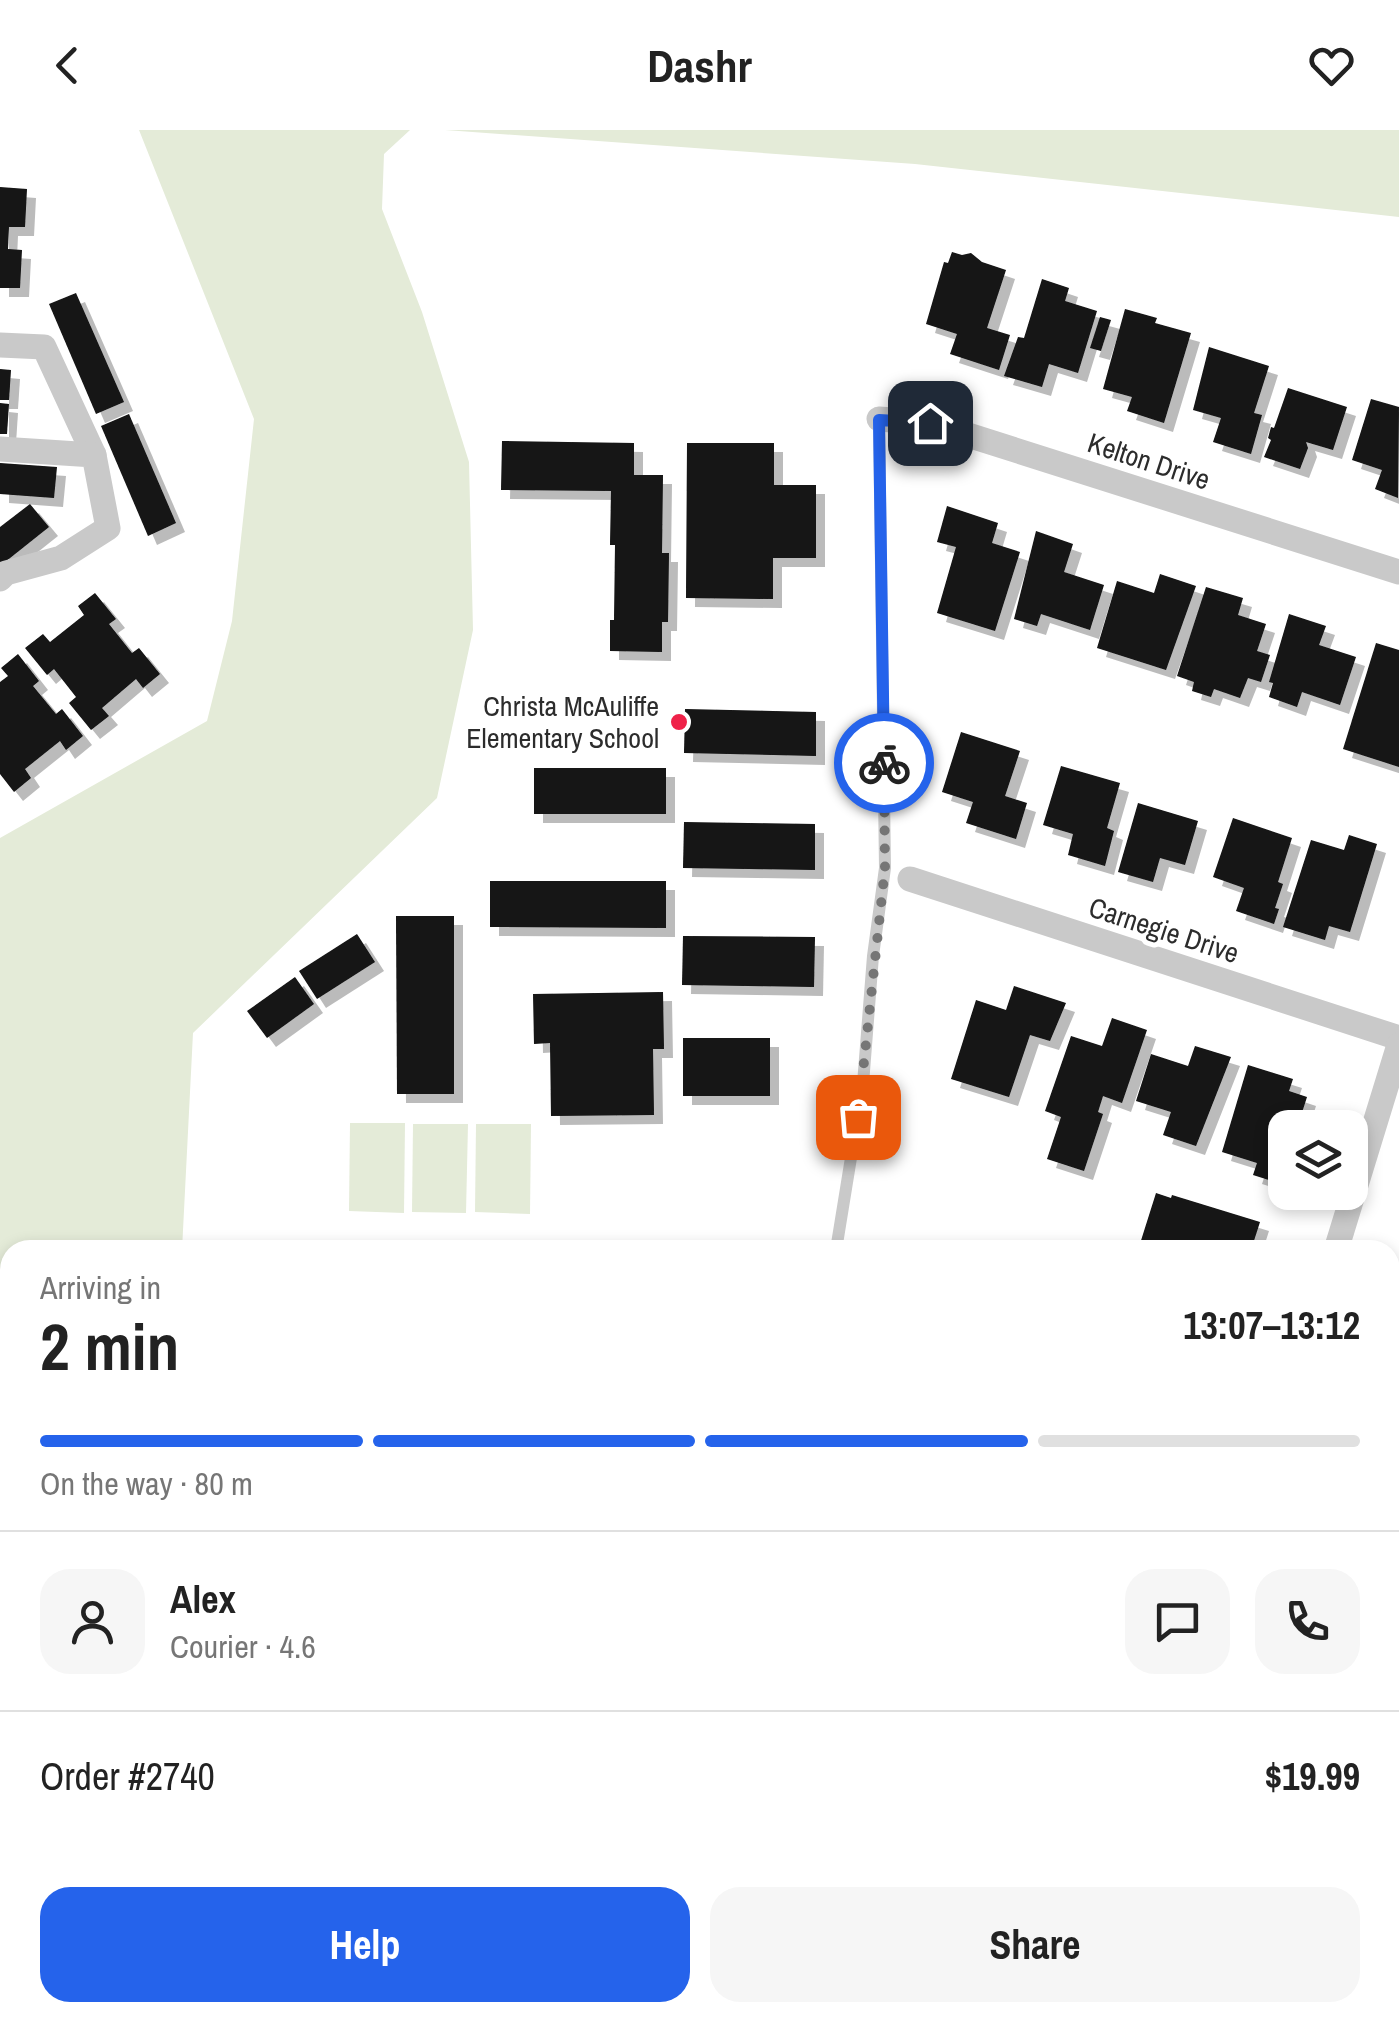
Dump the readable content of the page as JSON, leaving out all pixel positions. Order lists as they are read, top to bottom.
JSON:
{
  "streets": {
    "street": ["Kelton Drive", "Carnegie Drive"]
  },
  "places": ["Christa McAuliffe Elementary School"],
  "page": {
    "header": "Dashr",
    "heading": ["2 min", "Arriving in", "13:07–13:12"],
    "panel": [
      "Alex",
      "Courier · 4.6",
      "Order #2740",
      "$19.99"
    ],
    "bar": "On the way · 80 m",
    "buttons": ["Help", "Share"]
  }
}
